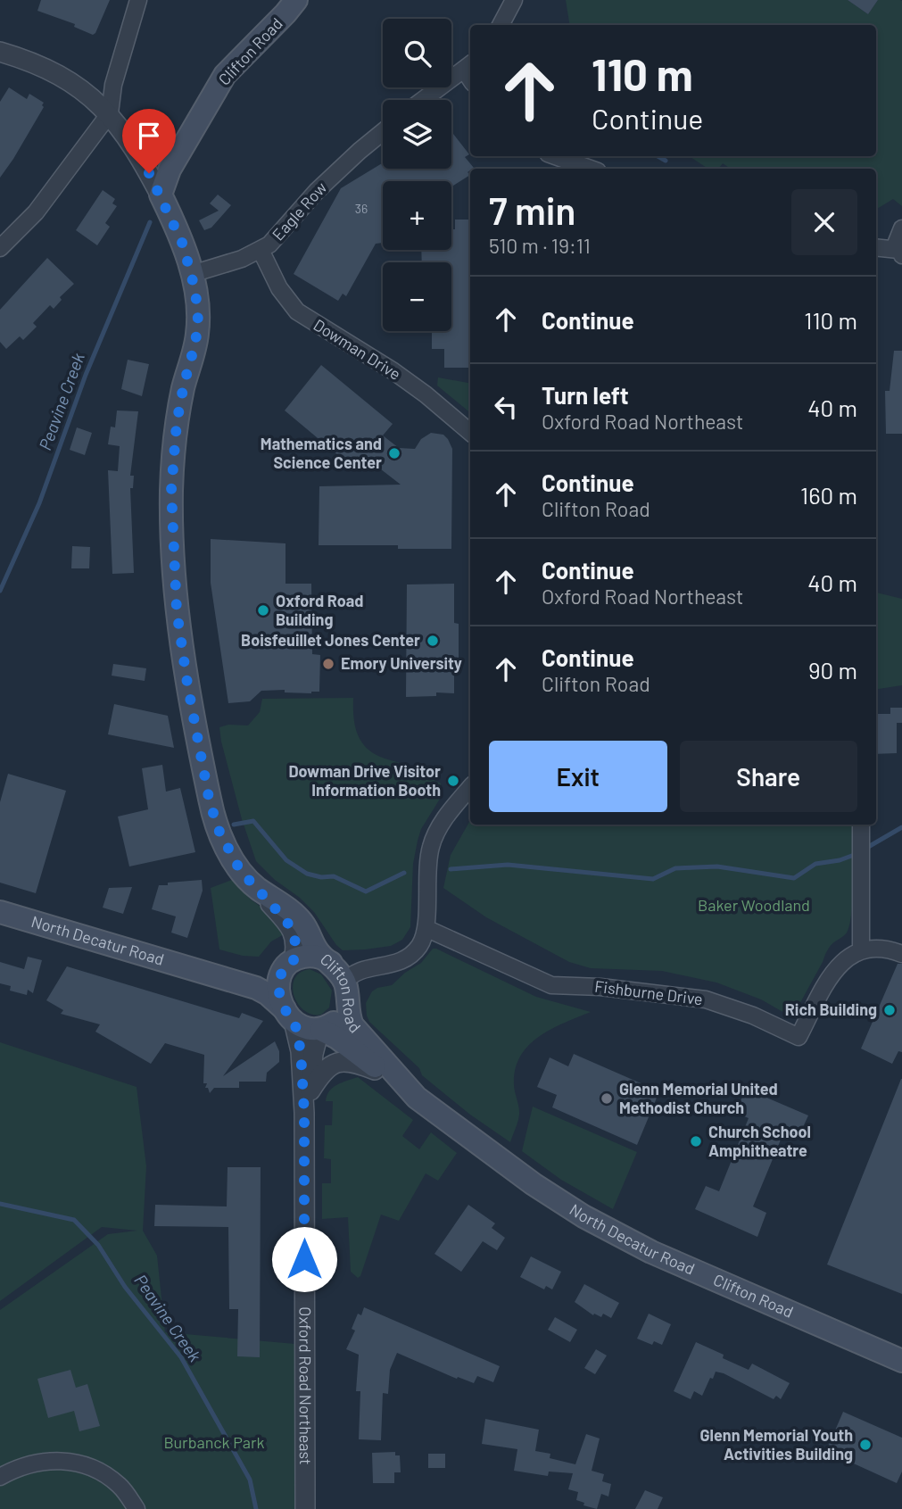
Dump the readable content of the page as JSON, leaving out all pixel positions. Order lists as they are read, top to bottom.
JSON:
{
  "streets": {
    "main road": ["Clifton Road", "North Decatur Road"],
    "street": [
      "Eagle Row",
      "Dowman Drive",
      "Fishburne Drive",
      "Oxford Road Northeast"
    ]
  },
  "crossings": [
    ["Clifton Road", "North Decatur Road"],
    ["Clifton Road", "Oxford Road Northeast"],
    ["Eagle Row", "Dowman Drive"],
    ["North Decatur Road", "Oxford Road Northeast"]
  ],
  "water": ["Peavine Creek"],
  "parks": ["Baker Woodland", "Burbanck Park"],
  "places": [
    "Mathematics and Science Center",
    "Oxford Road Building",
    "Boisfeuillet Jones Center",
    "Emory University",
    "Dowman Drive Visitor Information Booth",
    "Rich Building",
    "Glenn Memorial United Methodist Church",
    "Church School Amphitheatre",
    "Glenn Memorial Youth Activities Building"
  ],
  "house_numbers": ["36"],
  "page": {
    "map_buttons": ["+", "−"],
    "turn": ["110 m", "Continue"],
    "heading": ["7 min", "510 m · 19:11"],
    "list": [
      {
        "name": "Continue",
        "value": "110 m"
      },
      {
        "name": "Turn left",
        "note": "Oxford Road Northeast",
        "value": "40 m"
      },
      {
        "name": "Continue",
        "note": "Clifton Road",
        "value": "160 m"
      },
      {
        "name": "Continue",
        "note": "Oxford Road Northeast",
        "value": "40 m"
      },
      {
        "name": "Continue",
        "note": "Clifton Road",
        "value": "90 m"
      }
    ],
    "buttons": ["Exit", "Share"]
  }
}
